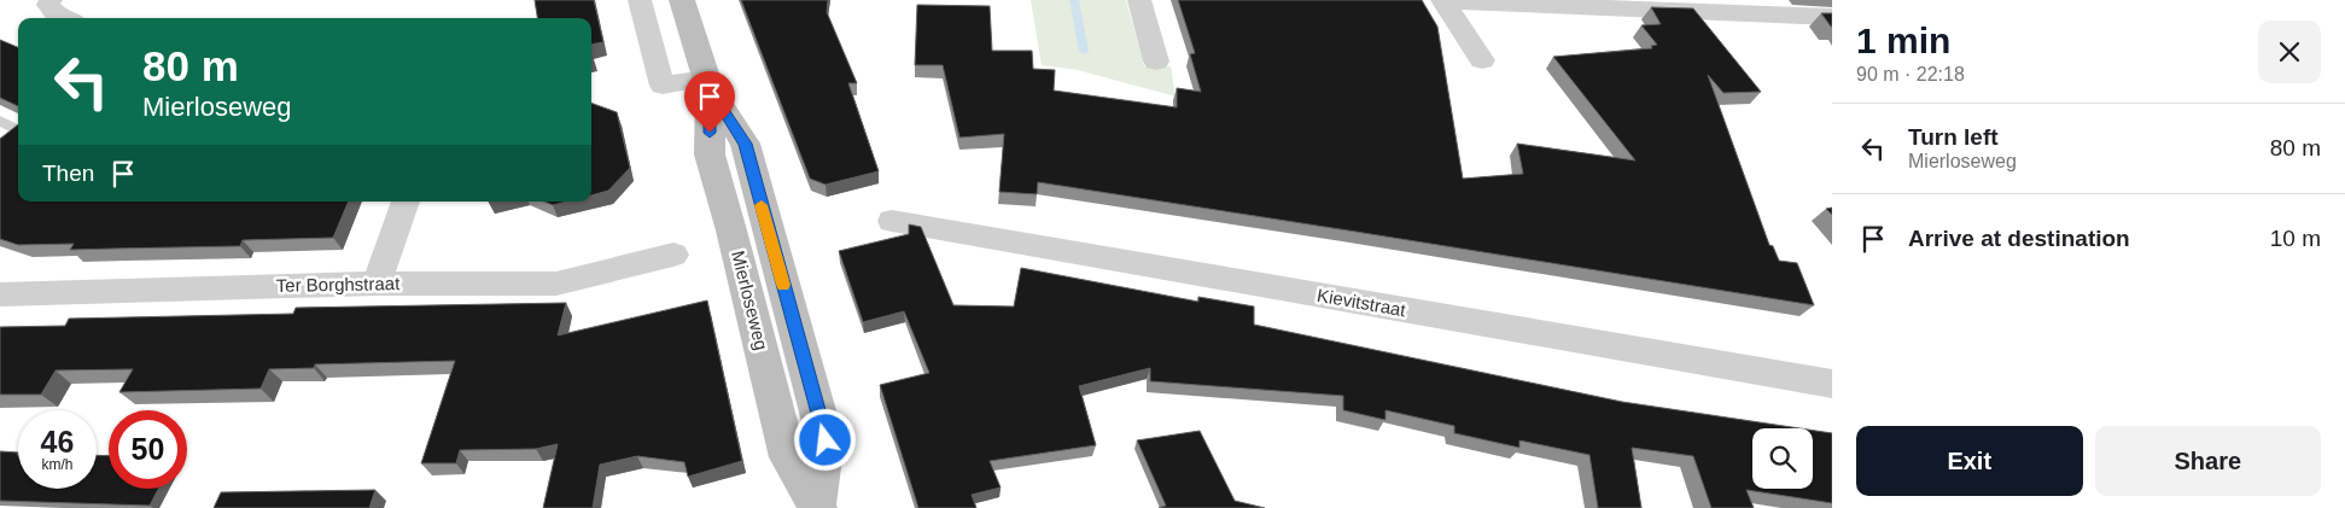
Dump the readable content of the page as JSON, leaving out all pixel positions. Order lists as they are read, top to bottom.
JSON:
{
  "streets": {
    "main road": ["Mierloseweg"],
    "street": ["Ter Borghstraat", "Kievitstraat"]
  },
  "page": {
    "heading": ["1 min", "90 m · 22:18"],
    "turn": ["80 m", "Mierloseweg"],
    "list": [
      {
        "name": "Turn left",
        "note": "Mierloseweg",
        "value": "80 m"
      },
      {
        "name": "Arrive at destination",
        "value": "10 m"
      }
    ],
    "then": "Then",
    "speed": "46 km/h",
    "limit": "50",
    "buttons": ["Exit", "Share"]
  }
}
